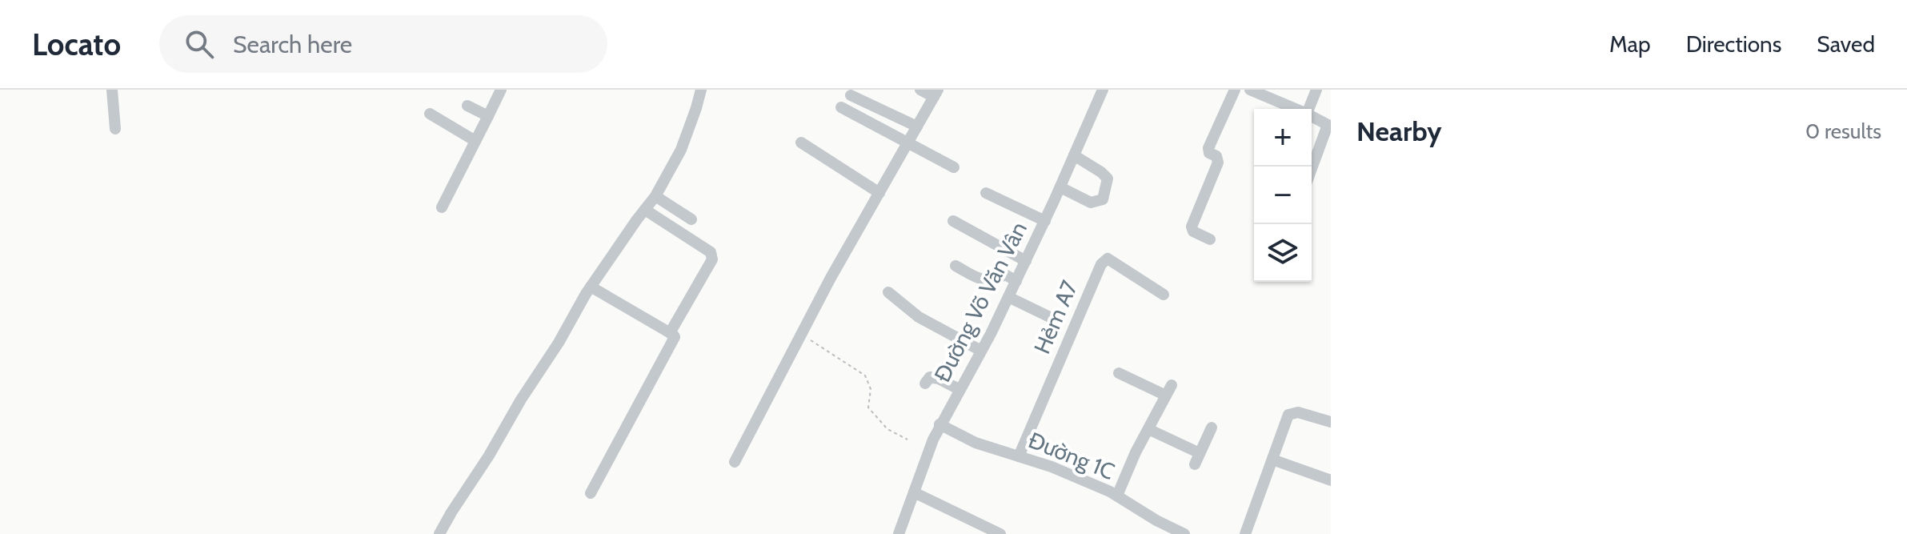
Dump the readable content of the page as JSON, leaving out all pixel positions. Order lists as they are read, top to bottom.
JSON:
{
  "streets": {
    "street": ["Đường Võ Văn Vân", "Hẻm A7", "Đường 1C"]
  },
  "crossings": [
    ["Đường Võ Văn Vân", "Đường 1C"],
    ["Hẻm A7", "Đường 1C"]
  ],
  "page": {
    "header": "Locato",
    "search": "Search here",
    "nav": ["Map", "Directions", "Saved"],
    "heading": ["Nearby", "0 results"],
    "map_buttons": ["+", "−"]
  }
}
